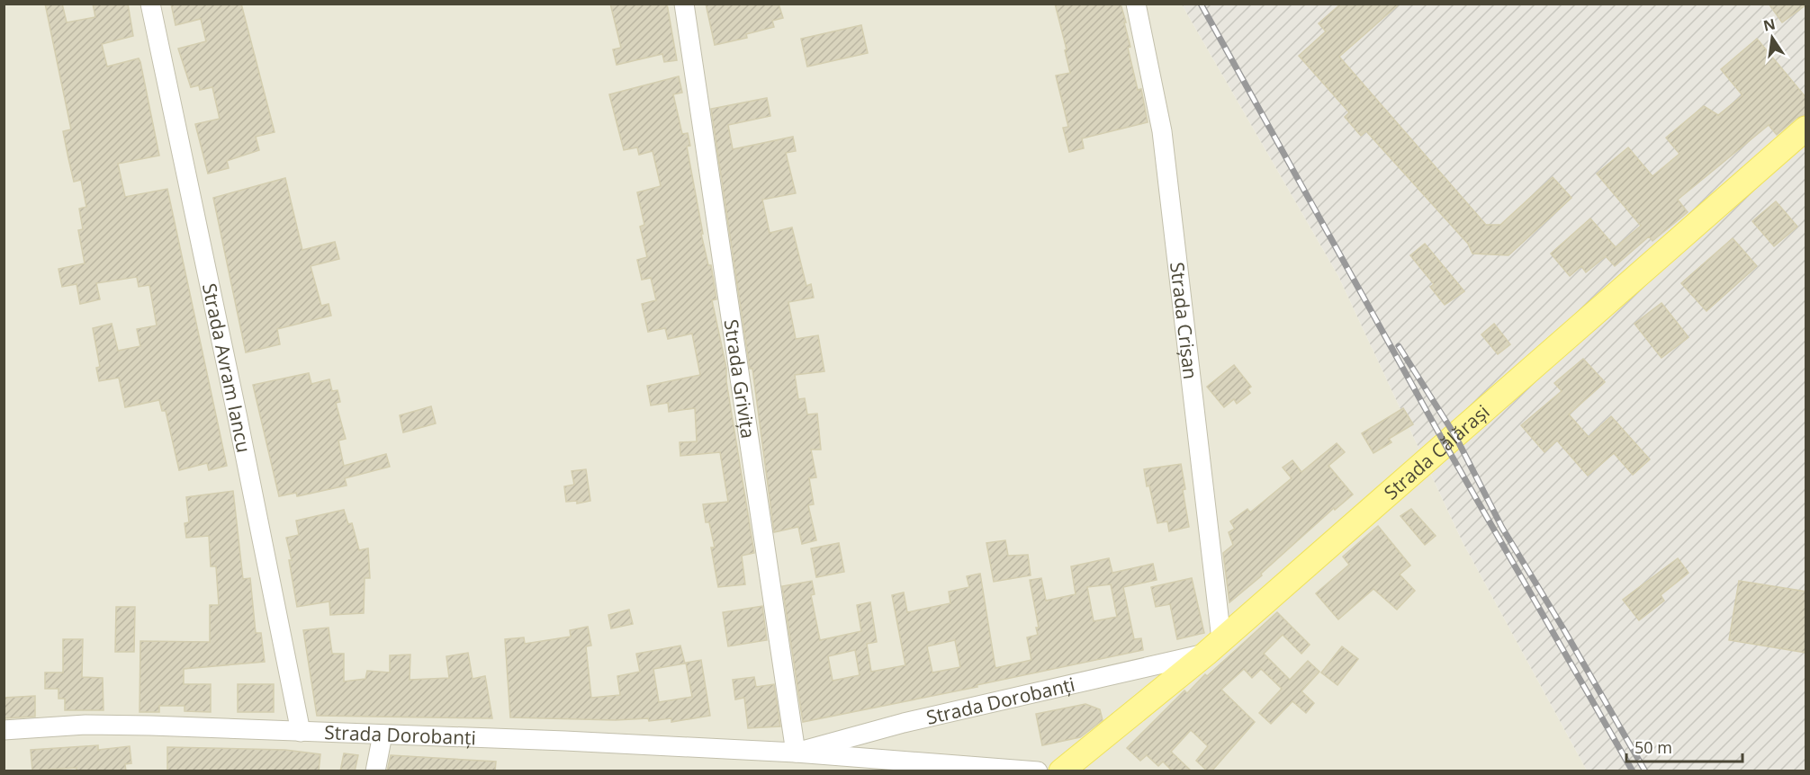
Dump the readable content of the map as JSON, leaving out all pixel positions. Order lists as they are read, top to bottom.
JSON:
{
  "streets": {
    "main road": ["Strada Călărași"],
    "street": [
      "Strada Crișan",
      "Strada Avram Iancu",
      "Strada Grivița",
      "Strada Dorobanți"
    ]
  },
  "crossings": [
    ["Strada Crișan", "Strada Călărași"],
    ["Strada Crișan", "Strada Dorobanți"],
    ["Strada Avram Iancu", "Strada Dorobanți"],
    ["Strada Grivița", "Strada Dorobanți"],
    ["Strada Călărași", "Strada Dorobanți"]
  ],
  "scale_bar": "50 m",
  "north": "top"
}
